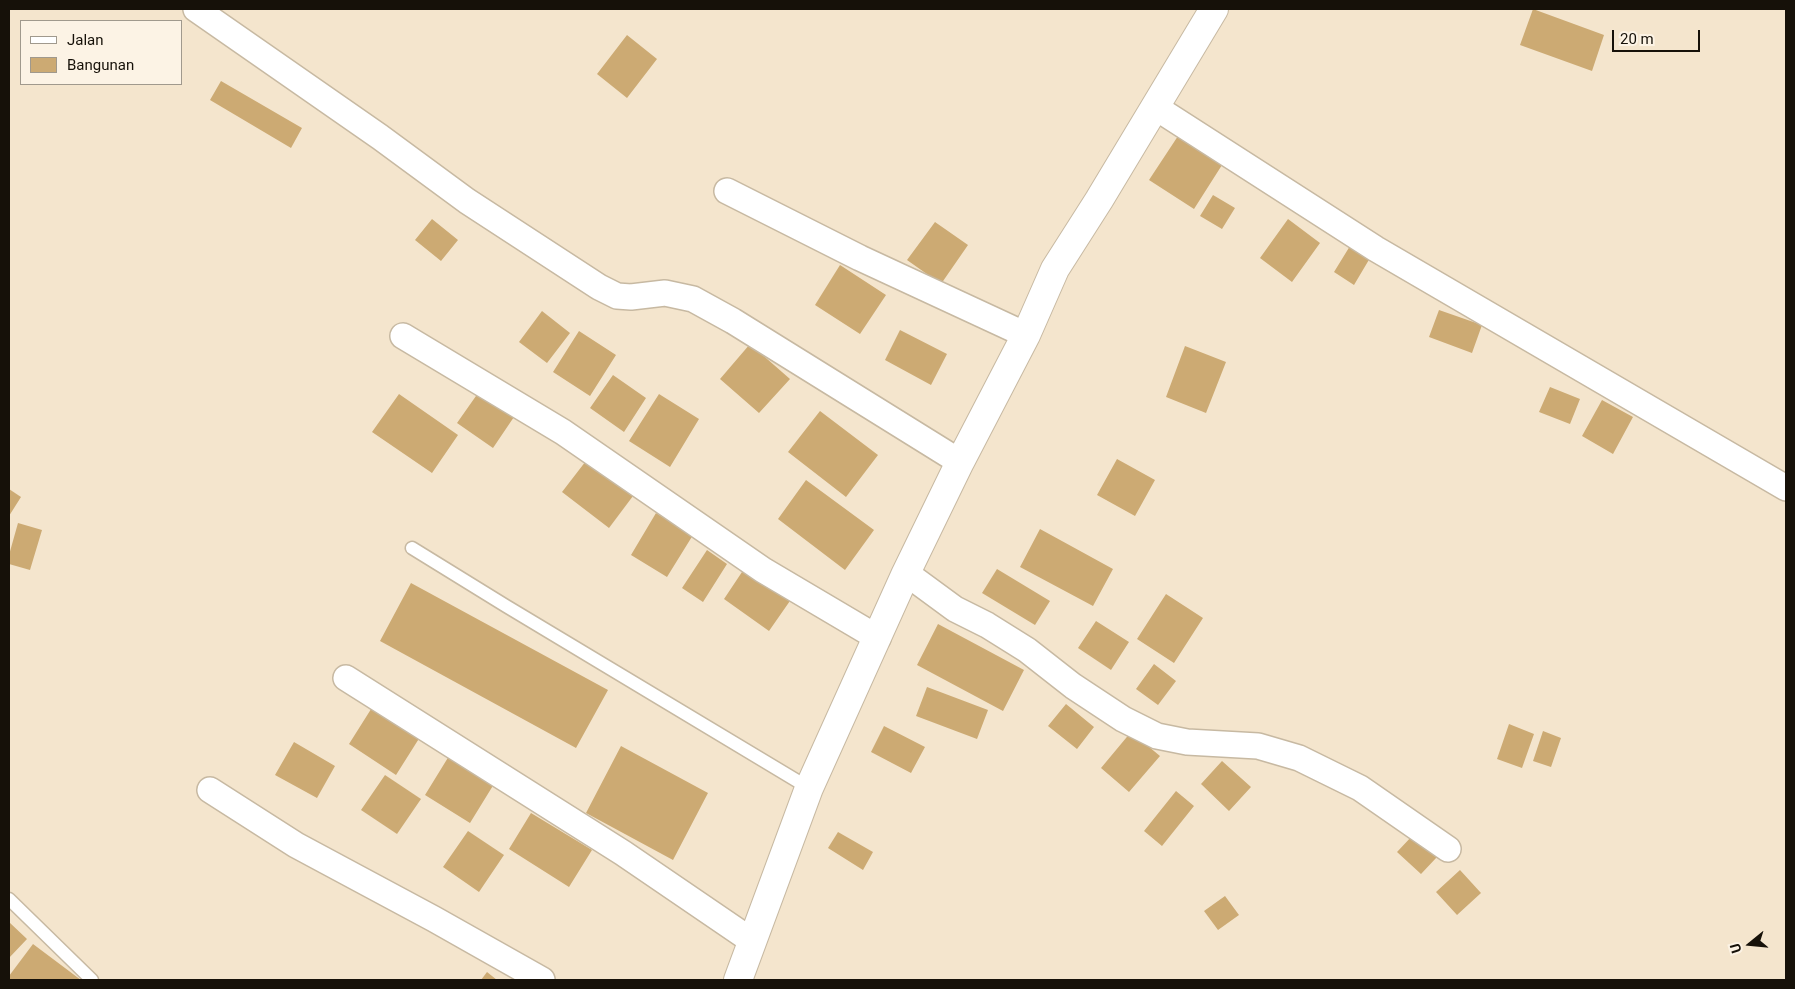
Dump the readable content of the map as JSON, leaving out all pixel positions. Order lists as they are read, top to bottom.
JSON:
{
  "legend": ["Jalan", "Bangunan"],
  "scale_bar": "20 m",
  "north": "left"
}
